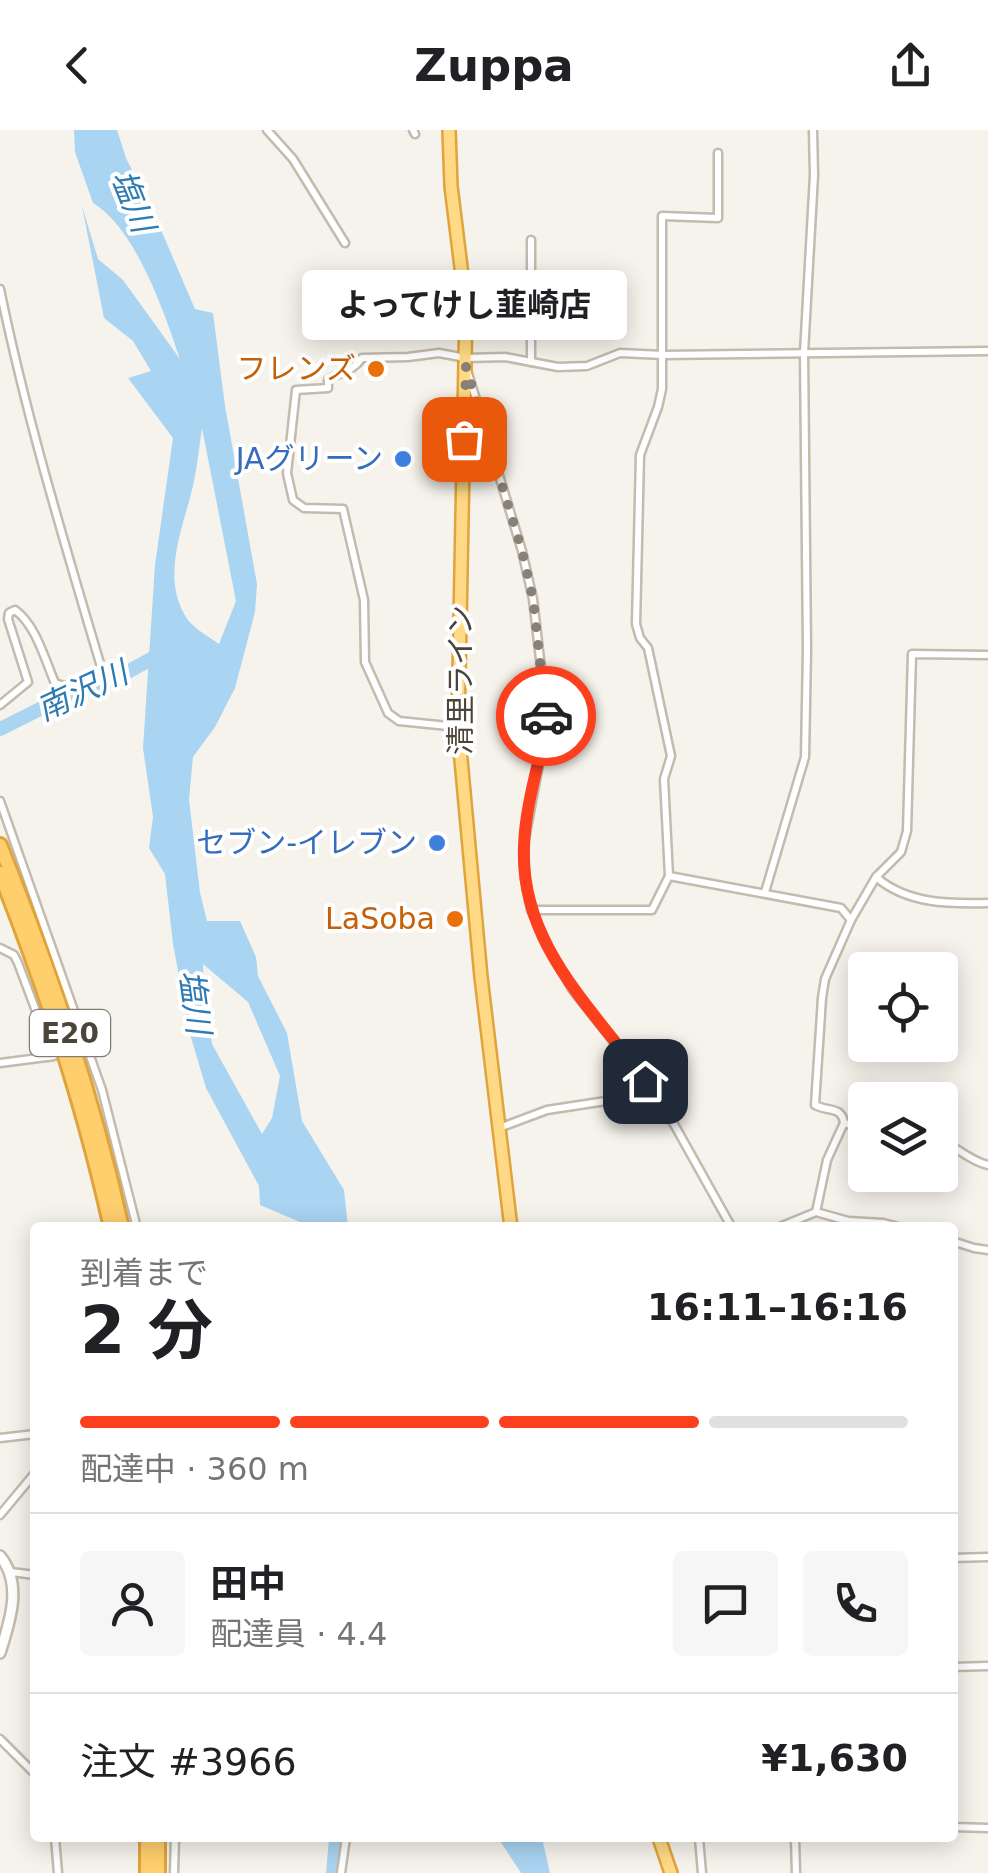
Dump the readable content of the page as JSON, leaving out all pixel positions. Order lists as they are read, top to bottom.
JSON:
{
  "streets": {
    "highway": ["清里ライン", "E20"]
  },
  "water": ["塩川", "南沢川"],
  "places": [
    "フレンズ",
    "よってけし韮崎店",
    "JAグリーン",
    "セブン-イレブン",
    "LaSoba"
  ],
  "page": {
    "header": "Zuppa",
    "bubble": "よってけし韮崎店",
    "heading": ["2 分", "到着まで", "16:11–16:16"],
    "panel": [
      "田中",
      "配達員 · 4.4",
      "注文 #3966",
      "¥1,630"
    ],
    "bar": "配達中 · 360 m"
  }
}
